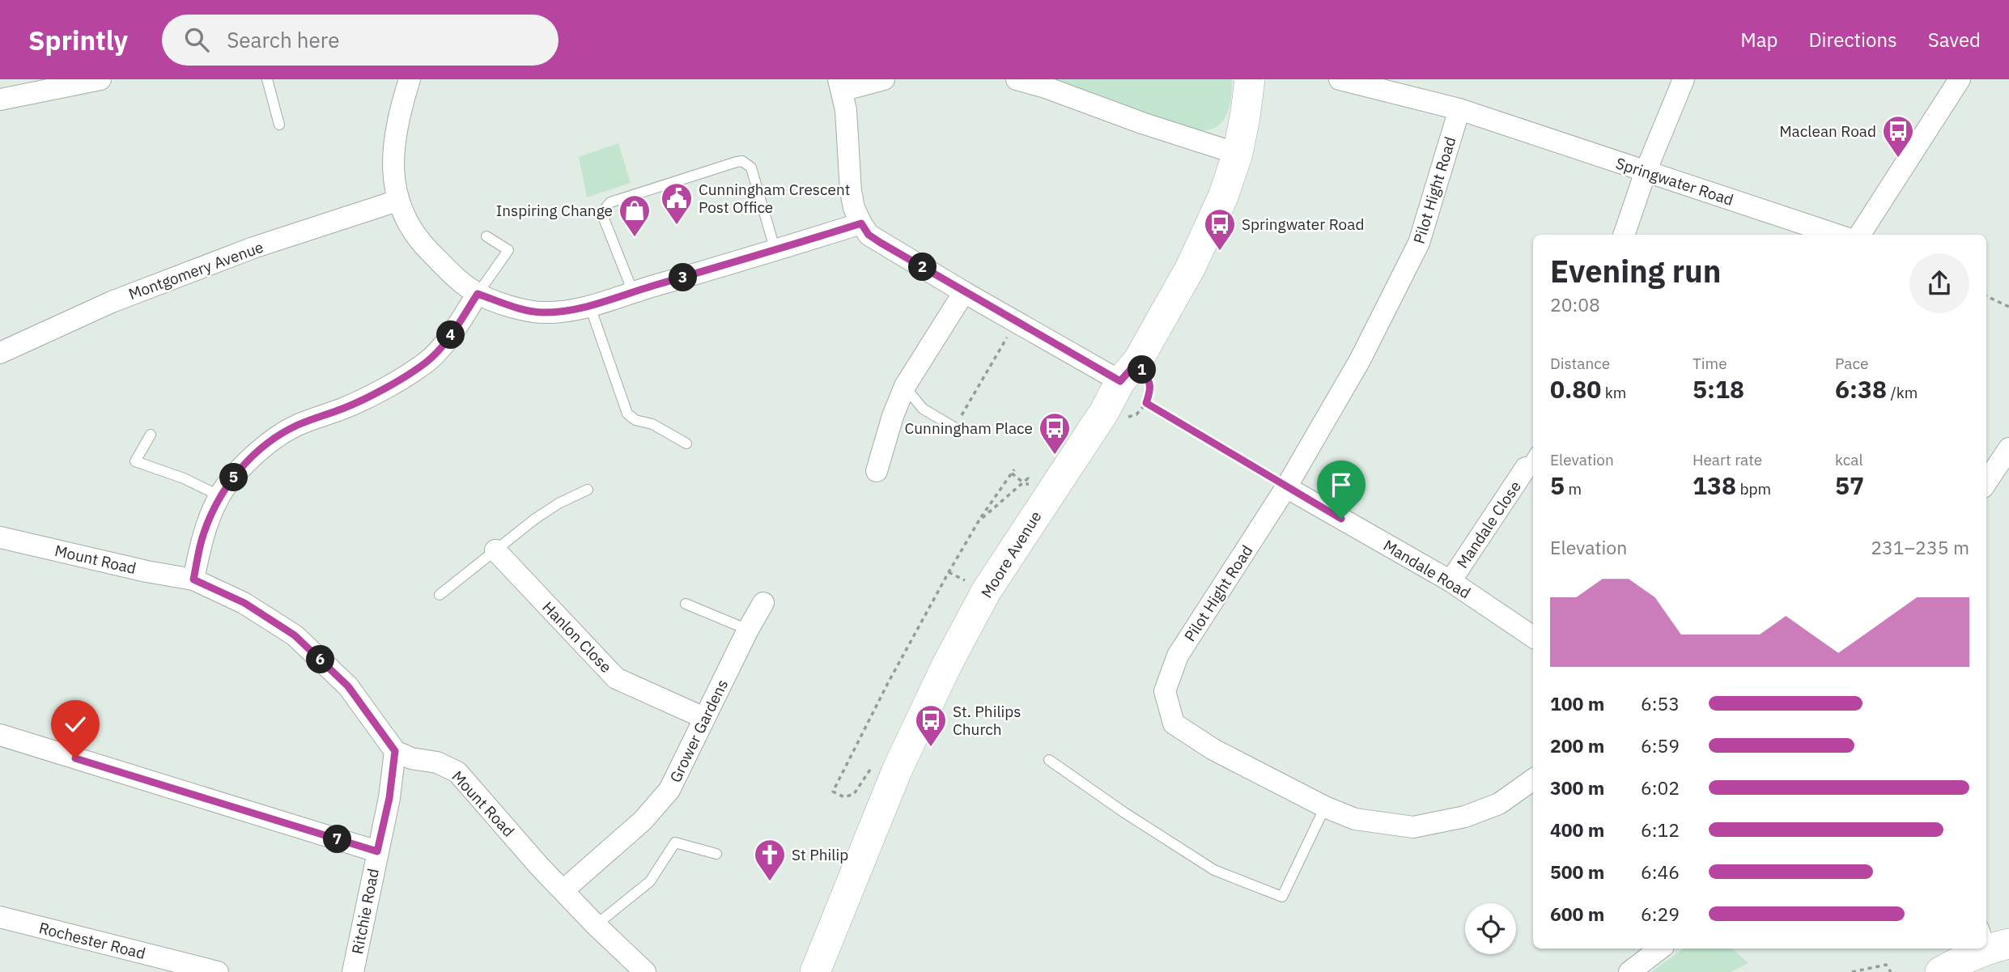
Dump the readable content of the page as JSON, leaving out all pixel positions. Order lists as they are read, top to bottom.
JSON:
{
  "streets": {
    "street": [
      "Springwater Road",
      "Pilot Hight Road",
      "Montgomery Avenue",
      "Mandale Close",
      "Moore Avenue",
      "Mount Road",
      "Mandale Road",
      "Hanlon Close",
      "Grower Gardens",
      "Ritchie Road",
      "Rochester Road"
    ]
  },
  "crossings": [
    ["Springwater Road", "Pilot Hight Road"],
    ["Pilot Hight Road", "Mandale Road"],
    ["Mandale Close", "Mandale Road"],
    ["Mount Road", "Grower Gardens"],
    ["Mount Road", "Ritchie Road"],
    ["Hanlon Close", "Grower Gardens"]
  ],
  "places": {
    "bus stop": [
      "Maclean Road",
      "Springwater Road",
      "Cunningham Place",
      "St. Philips Church"
    ],
    "public building": ["Cunningham Crescent Post Office"],
    "shop": ["Inspiring Change"],
    "church": ["St Philip"]
  },
  "page": {
    "header": "Sprintly",
    "search": "Search here",
    "nav": ["Map", "Directions", "Saved"],
    "heading": ["Evening run", "20:08"],
    "pins": [
      "2",
      "3",
      "4",
      "1",
      "5",
      "6",
      "7"
    ],
    "stats": [
      ["Distance", "0.80 km"],
      ["Time", "5:18"],
      ["Pace", "6:38 /km"],
      ["Elevation", "5 m"],
      ["Heart rate", "138 bpm"],
      ["kcal", "57"]
    ],
    "chart": ["Elevation", "231–235 m"],
    "list": [
      {
        "name": "100 m",
        "note": "6:53"
      },
      {
        "name": "200 m",
        "note": "6:59"
      },
      {
        "name": "300 m",
        "note": "6:02"
      },
      {
        "name": "400 m",
        "note": "6:12"
      },
      {
        "name": "500 m",
        "note": "6:46"
      },
      {
        "name": "600 m",
        "note": "6:29"
      }
    ]
  }
}
